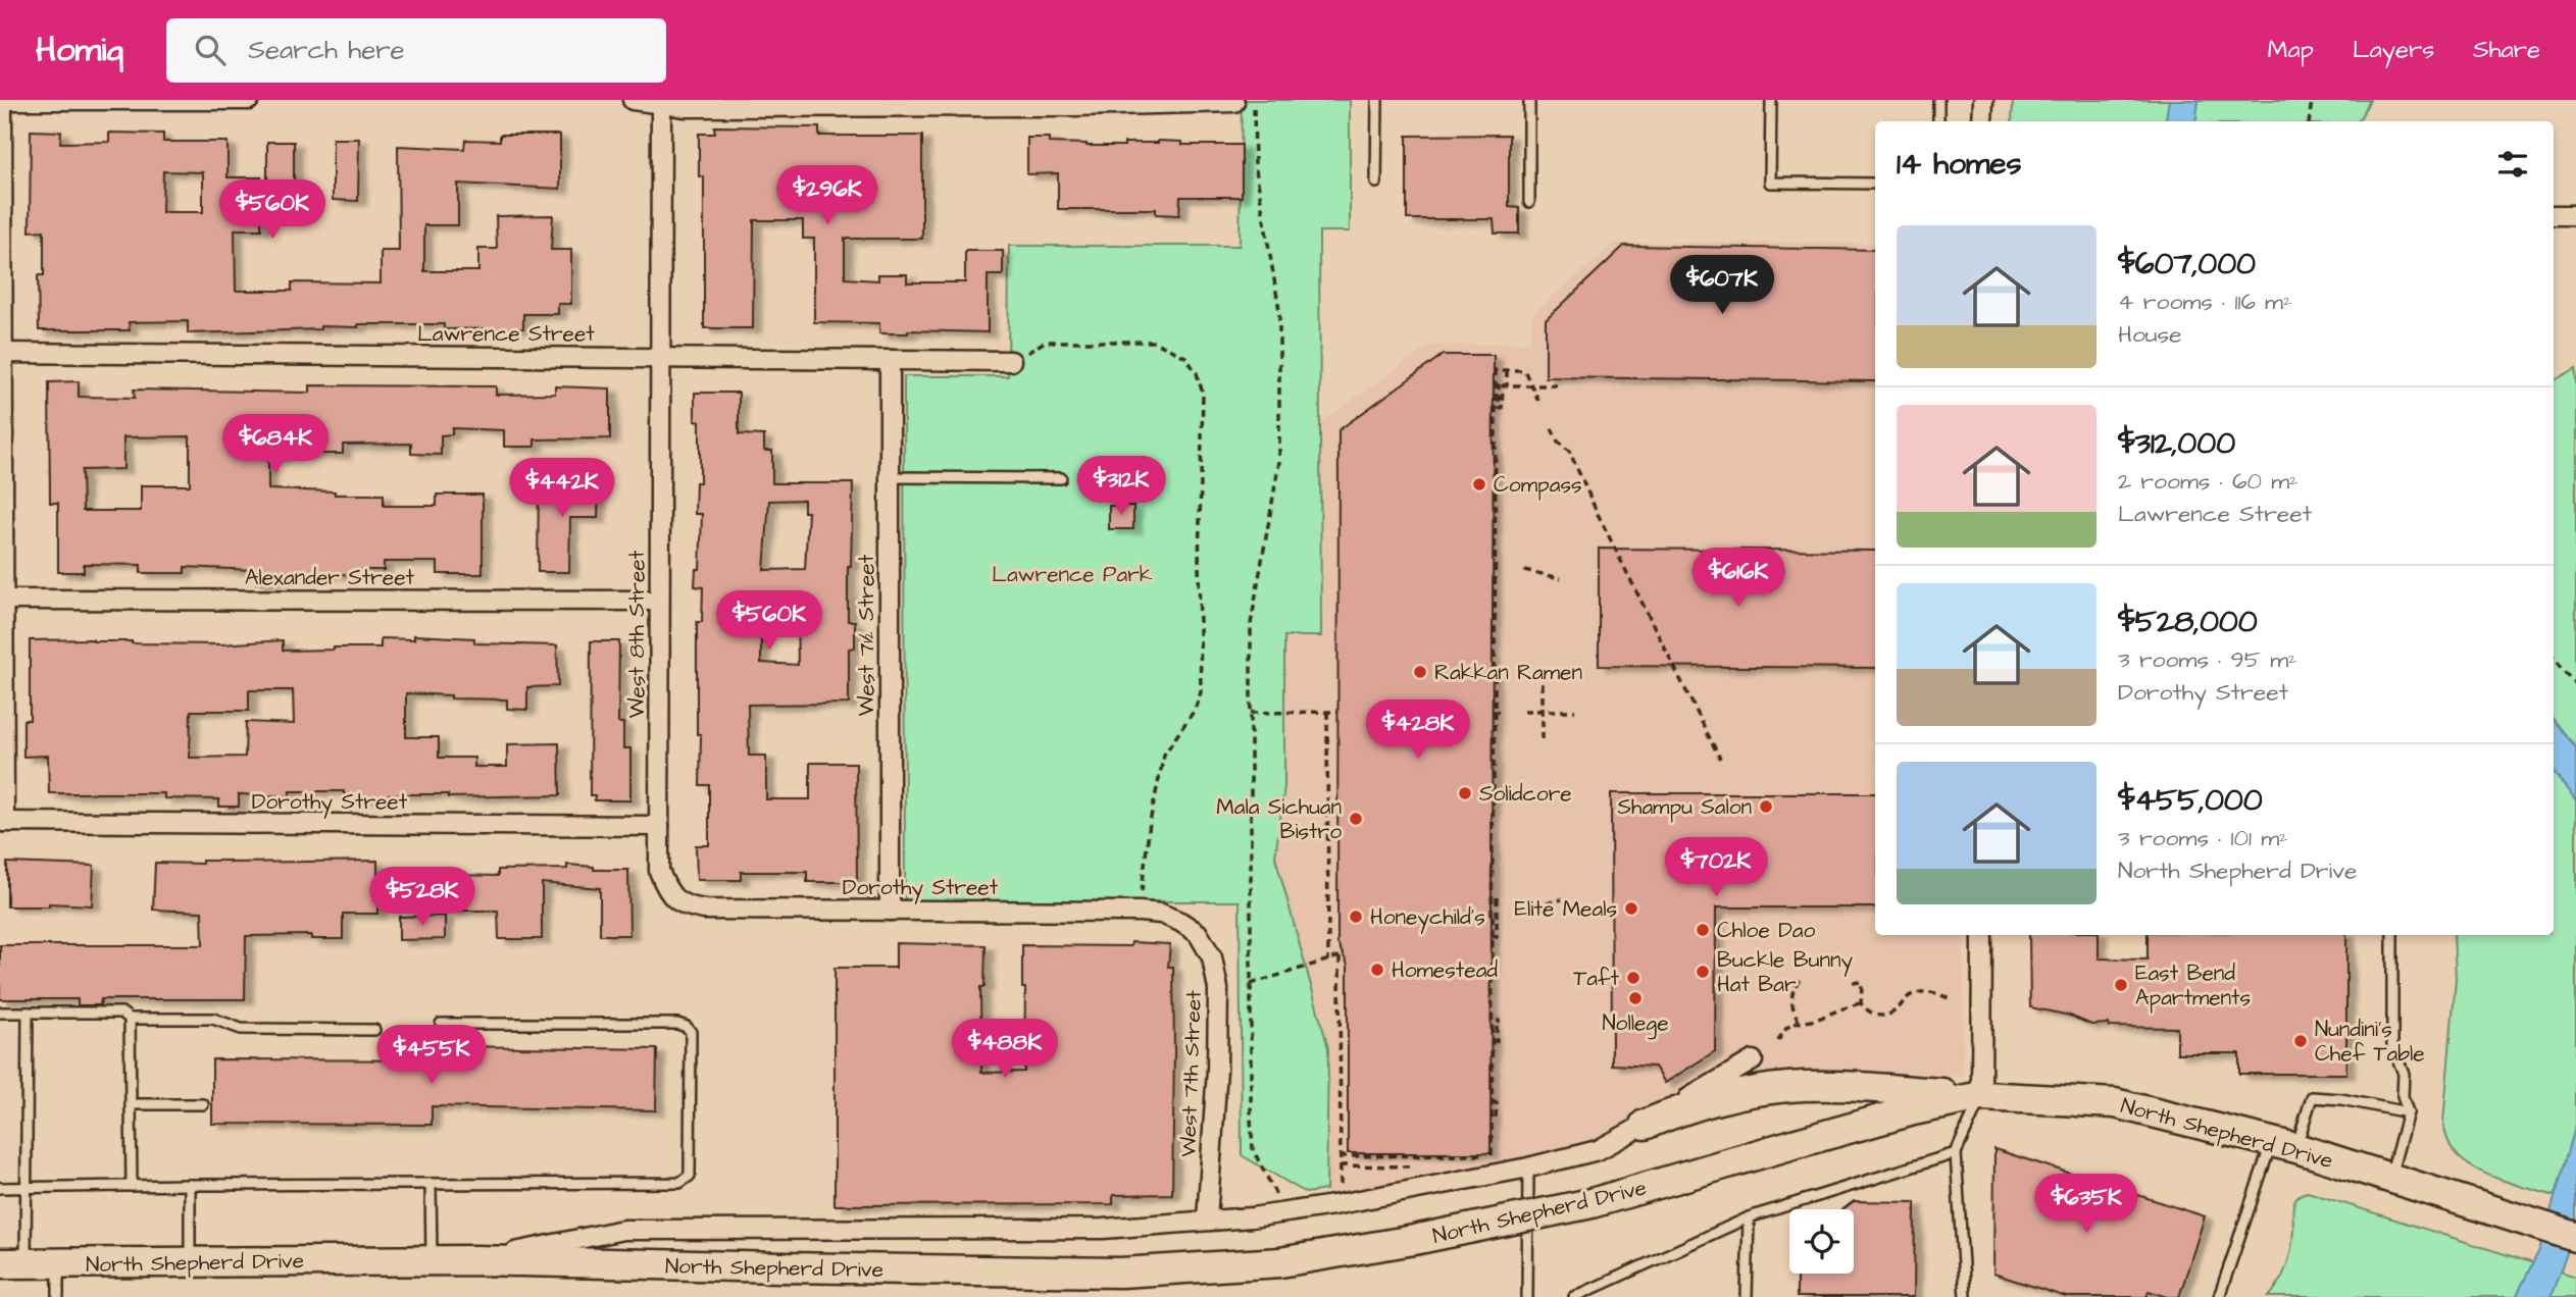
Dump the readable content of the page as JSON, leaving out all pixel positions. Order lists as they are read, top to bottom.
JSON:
{
  "streets": {
    "main road": ["North Shepherd Drive"],
    "street": [
      "Lawrence Street",
      "Alexander Street",
      "West 8th Street",
      "West 7½ Street",
      "Dorothy Street",
      "West 7th Street"
    ]
  },
  "crossings": [
    ["Lawrence Street", "West 8th Street"],
    ["Lawrence Street", "West 7½ Street"],
    ["Alexander Street", "West 8th Street"],
    ["West 8th Street", "Dorothy Street"],
    ["West 7½ Street", "Dorothy Street"],
    ["Dorothy Street", "West 7th Street"],
    ["West 7th Street", "North Shepherd Drive"]
  ],
  "parks": ["Lawrence Park"],
  "places": [
    "Compass",
    "Rakkan Ramen",
    "Solidcore",
    "Shampu Salon",
    "Mala Sichuan Bistro",
    "Elite Meals",
    "Honeychild's",
    "Chloe Dao",
    "Homestead",
    "Buckle Bunny Hat Bar",
    "Taft",
    "East Bend Apartments",
    "Nollege",
    "Nundini's Chef Table"
  ],
  "page": {
    "header": "Homiq",
    "search": "Search here",
    "nav": ["Map", "Layers", "Share"],
    "heading": "14 homes",
    "price": [
      "$296K",
      "$560K",
      "$607K",
      "$684K",
      "$312K",
      "$442K",
      "$616K",
      "$560K",
      "$428K",
      "$702K",
      "$528K",
      "$488K",
      "$455K",
      "$635K"
    ],
    "list": [
      {
        "name": "$607,000",
        "note": "4 rooms · 116 m² · House"
      },
      {
        "name": "$312,000",
        "note": "2 rooms · 60 m² · Lawrence Street"
      },
      {
        "name": "$528,000",
        "note": "3 rooms · 95 m² · Dorothy Street"
      },
      {
        "name": "$455,000",
        "note": "3 rooms · 101 m² · North Shepherd Drive"
      }
    ]
  }
}
